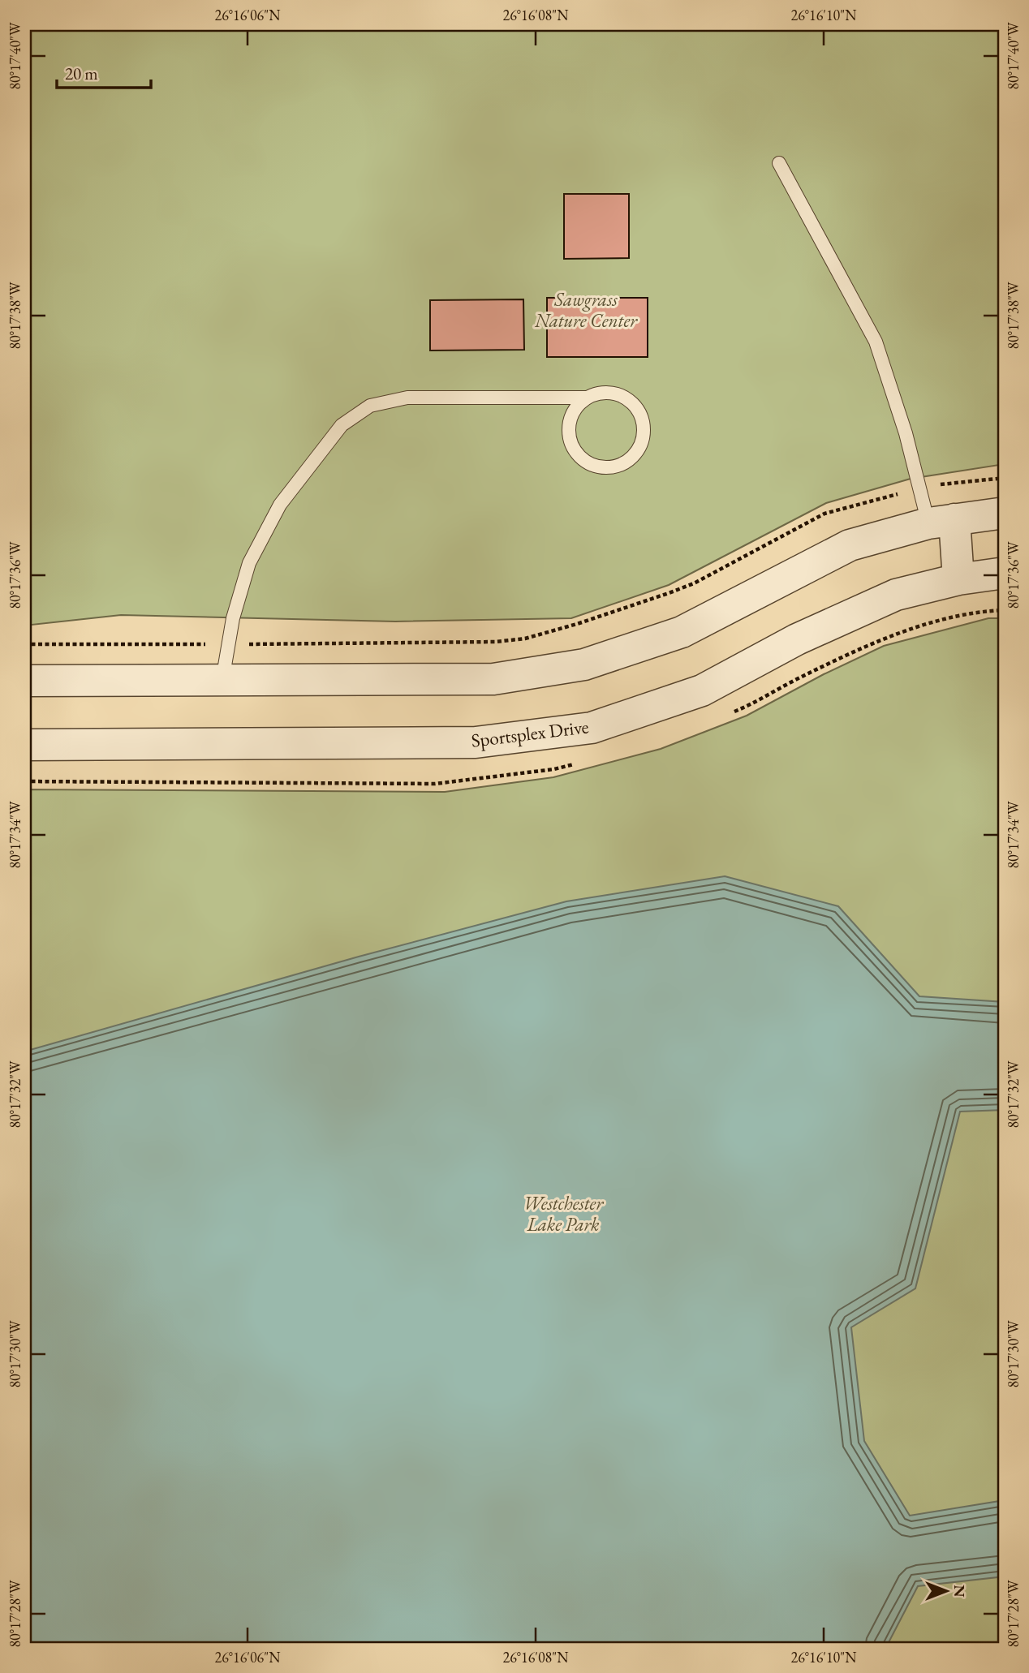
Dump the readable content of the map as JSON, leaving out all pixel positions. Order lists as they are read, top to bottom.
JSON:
{
  "streets": {
    "street": ["Sportsplex Drive"]
  },
  "parks": ["Sawgrass Nature Center", "Westchester Lake Park"],
  "scale_bar": "20 m",
  "north": "right",
  "coordinates": [
    "26°16'06\"N",
    "26°16'08\"N",
    "26°16'10\"N",
    "80°17'40\"W",
    "80°17'38\"W",
    "80°17'36\"W",
    "80°17'34\"W",
    "80°17'32\"W",
    "80°17'30\"W",
    "80°17'28\"W"
  ]
}
